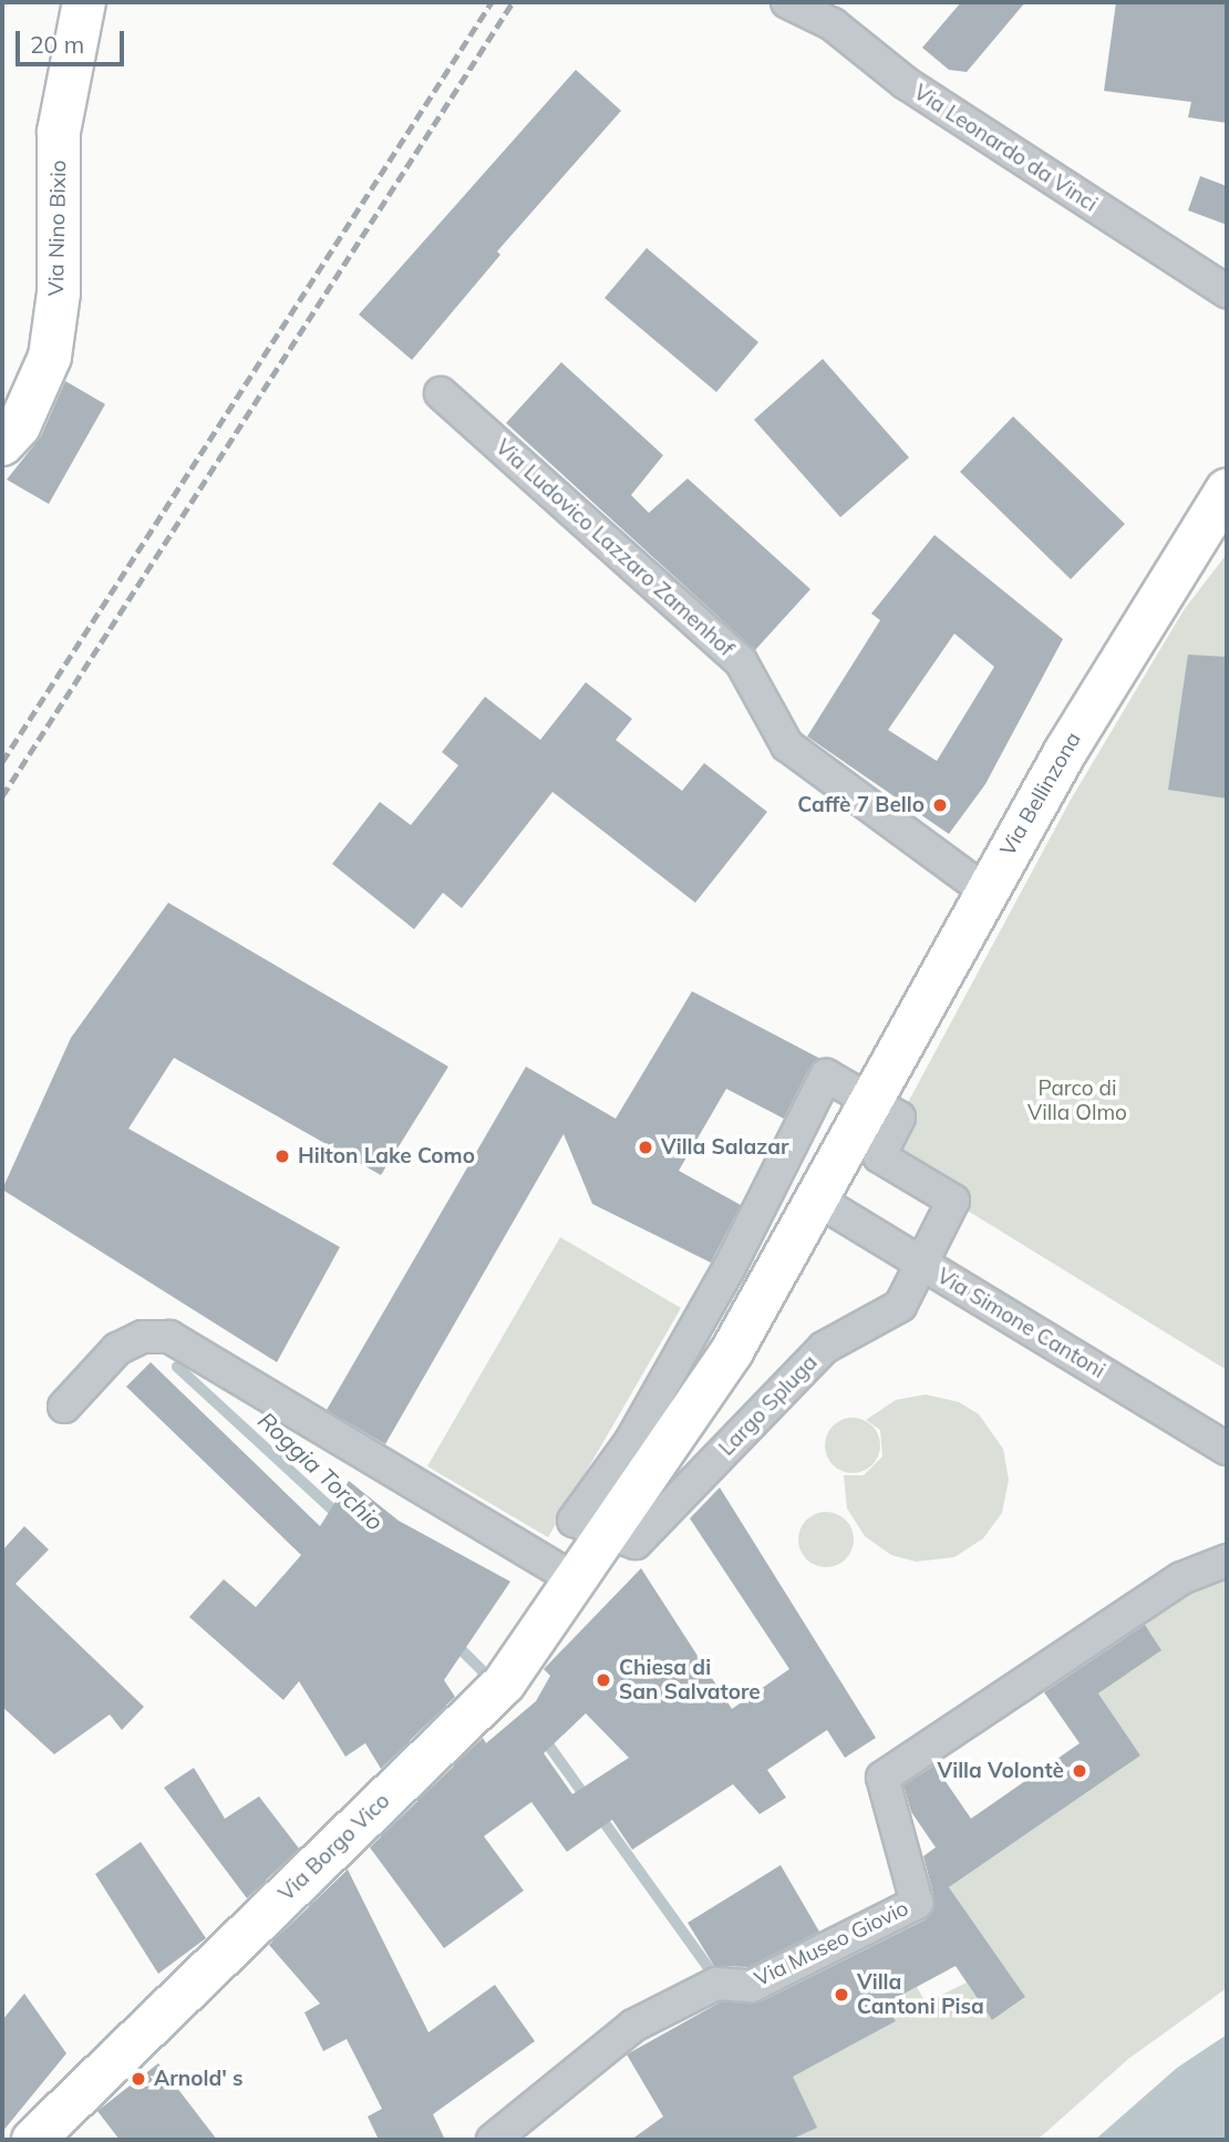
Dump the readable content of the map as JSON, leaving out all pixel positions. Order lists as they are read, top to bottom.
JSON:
{
  "streets": {
    "main road": ["Via Nino Bixio", "Via Bellinzona", "Via Borgo Vico"],
    "street": [
      "Via Leonardo da Vinci",
      "Via Ludovico Lazzaro Zamenhof",
      "Via Simone Cantoni",
      "Largo Spluga",
      "Via Museo Giovio"
    ]
  },
  "crossings": [
    ["Via Ludovico Lazzaro Zamenhof", "Via Bellinzona"],
    ["Via Bellinzona", "Largo Spluga"],
    ["Via Simone Cantoni", "Largo Spluga"],
    ["Largo Spluga", "Via Borgo Vico"]
  ],
  "water": ["Roggia Torchio"],
  "parks": ["Parco di Villa Olmo"],
  "places": [
    "Caffè 7 Bello",
    "Villa Salazar",
    "Hilton Lake Como",
    "Chiesa di San Salvatore",
    "Villa Volontè",
    "Villa Cantoni Pisa",
    "Arnold' s"
  ],
  "scale_bar": "20 m"
}
